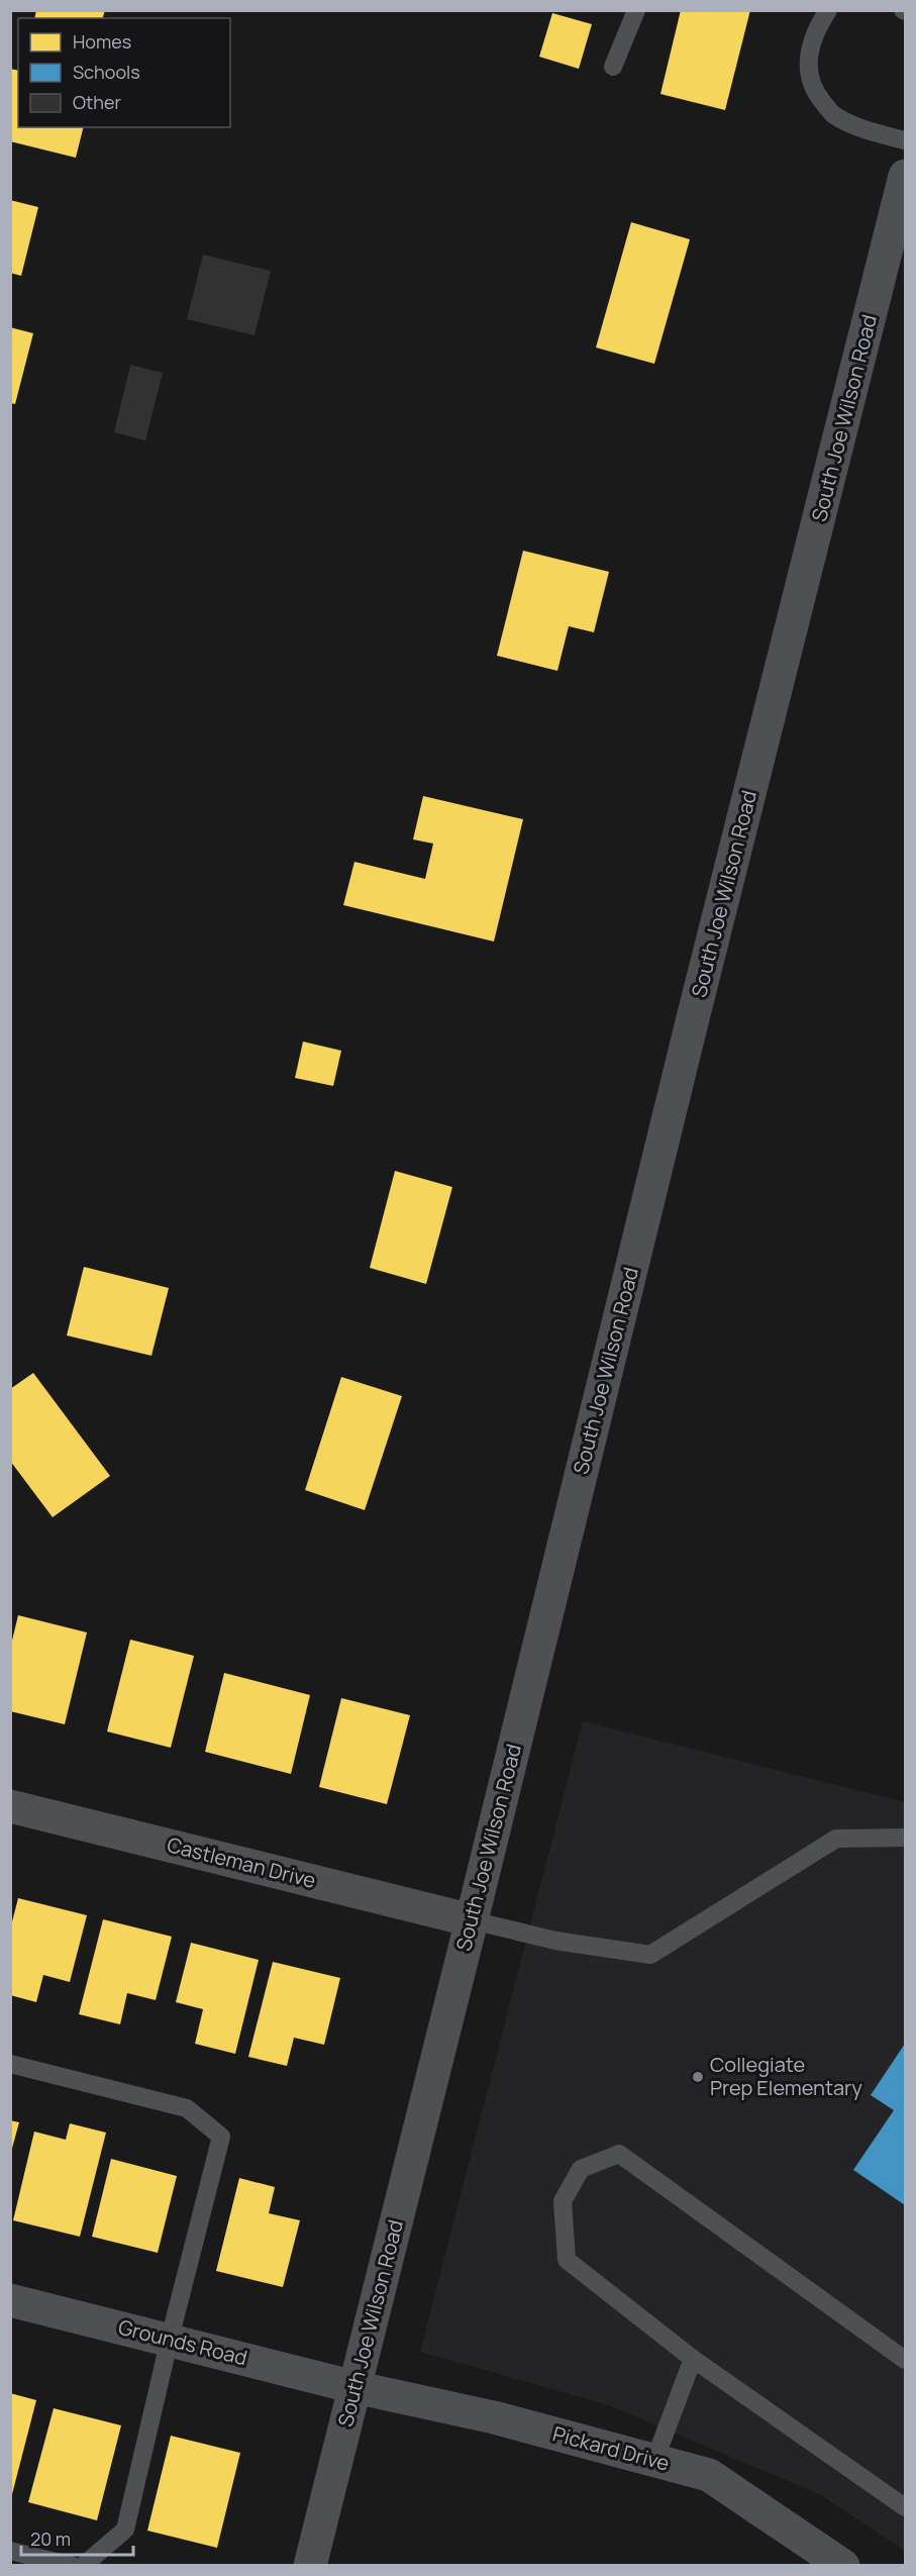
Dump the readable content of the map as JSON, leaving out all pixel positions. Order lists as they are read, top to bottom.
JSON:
{
  "streets": {
    "street": [
      "South Joe Wilson Road",
      "Castleman Drive",
      "Grounds Road",
      "Pickard Drive"
    ]
  },
  "crossings": [
    ["South Joe Wilson Road", "Castleman Drive"],
    ["South Joe Wilson Road", "Grounds Road"],
    ["South Joe Wilson Road", "Pickard Drive"],
    ["Grounds Road", "Pickard Drive"]
  ],
  "places": ["Collegiate Prep Elementary"],
  "legend": ["Homes", "Schools", "Other"],
  "scale_bar": "20 m"
}
